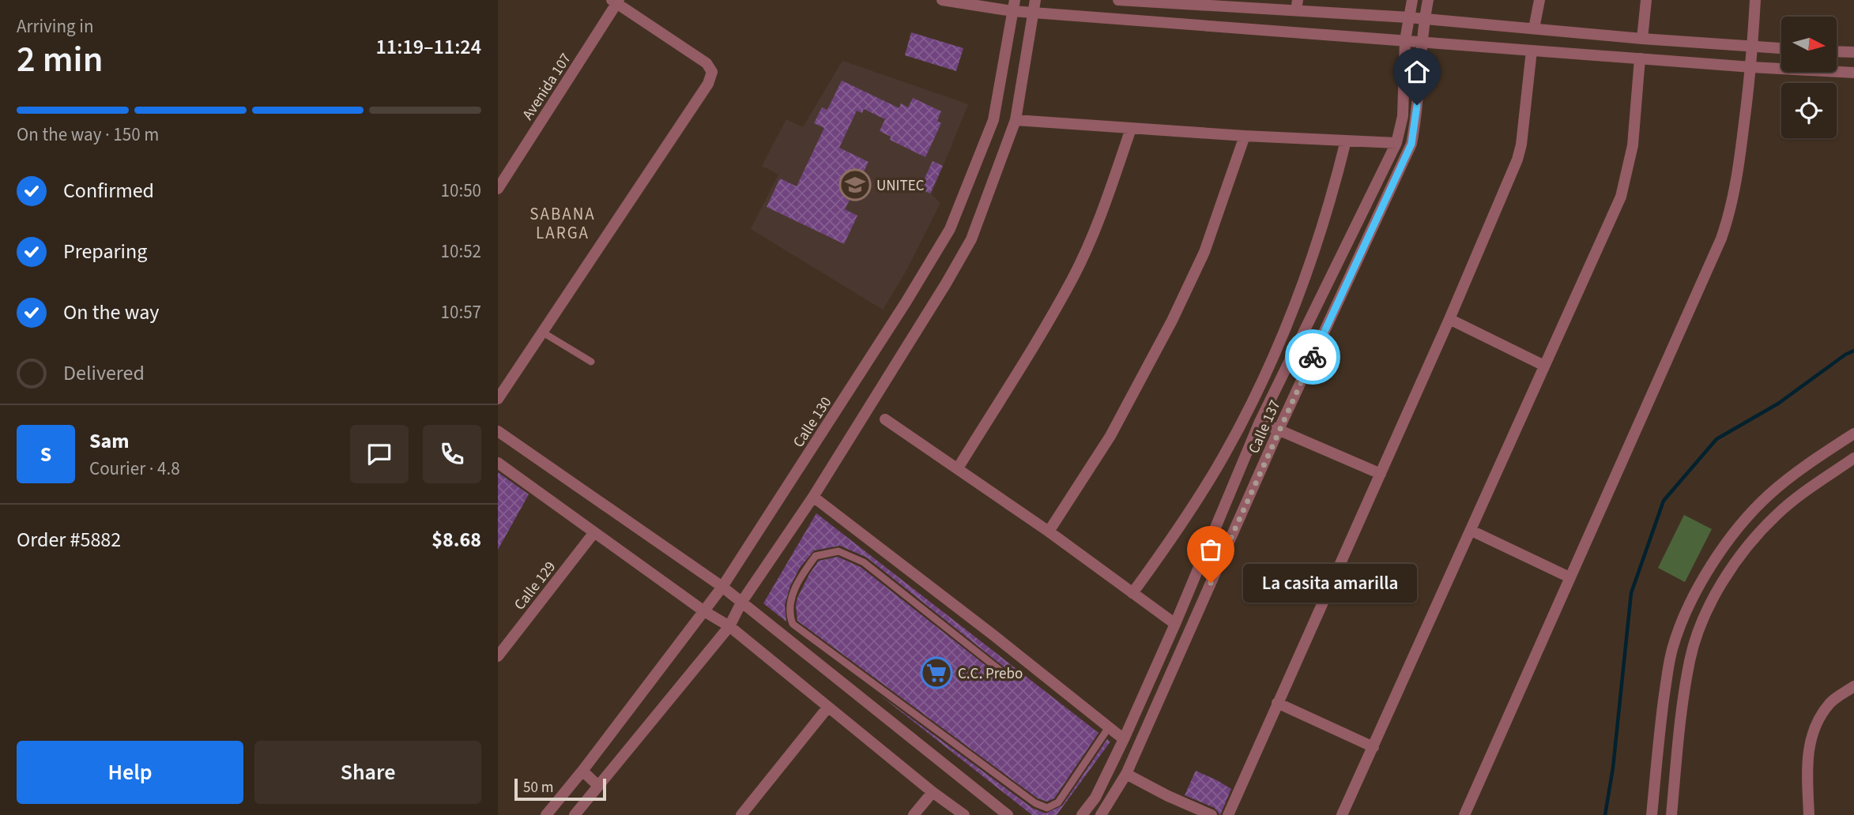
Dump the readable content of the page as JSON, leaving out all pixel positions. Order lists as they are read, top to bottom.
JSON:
{
  "streets": {
    "street": [
      "Avenida 107",
      "Calle 130",
      "Calle 137",
      "Calle 129"
    ]
  },
  "districts": ["SABANA LARGA"],
  "places": {
    "school or university": ["UNITEC"],
    "other": ["La casita amarilla"],
    "supermarket": ["C.C. Prebo"]
  },
  "scale_bar": "50 m",
  "north": "right",
  "page": {
    "heading": ["2 min", "Arriving in", "11:19–11:24"],
    "panel": [
      "Sam",
      "Courier · 4.8",
      "Order #5882",
      "$8.68"
    ],
    "bar": "On the way · 150 m",
    "list": [
      ["Confirmed", "10:50"],
      ["Preparing", "10:52"],
      ["On the way", "10:57"],
      "Delivered"
    ],
    "round": "S",
    "bubble": "La casita amarilla",
    "buttons": ["Help", "Share"],
    "scale": "50 m"
  }
}
